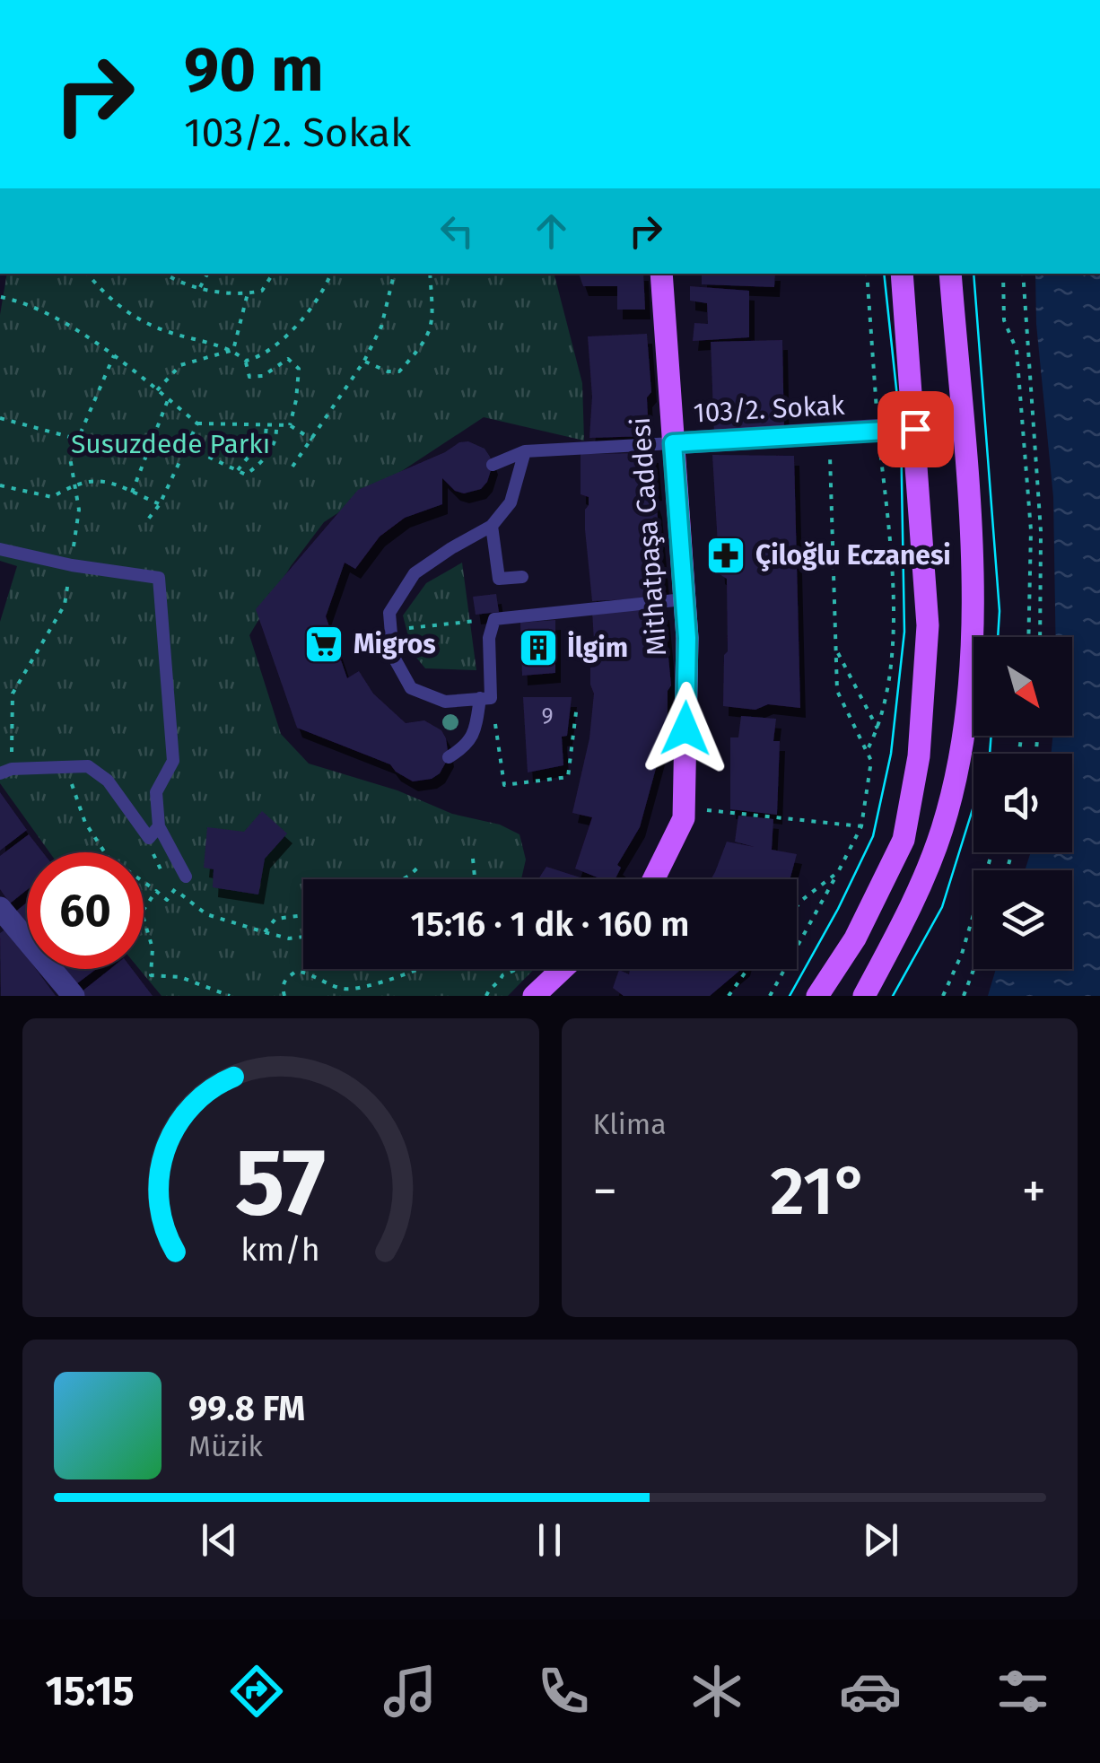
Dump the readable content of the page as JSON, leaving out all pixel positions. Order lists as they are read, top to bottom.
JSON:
{
  "streets": {
    "main road": ["Mithatpaşa Caddesi"],
    "street": ["103/2. Sokak"]
  },
  "crossings": [
    ["103/2. Sokak", "Mithatpaşa Caddesi"]
  ],
  "parks": ["Susuzdede Parkı"],
  "places": {
    "pharmacy": ["Çiloğlu Eczanesi"],
    "supermarket": ["Migros"],
    "building": ["İlgim"]
  },
  "house_numbers": ["9"],
  "north": "bottom right",
  "page": {
    "turn": ["90 m", "103/2. Sokak"],
    "limit": "60",
    "trip": "15:16 · 1 dk · 160 m",
    "tile": "Klima",
    "heat": ["−", "21°", "+"],
    "song": ["99.8 FM", "Müzik"],
    "tabs": "15:15",
    "gauge": ["57", "km/h"]
  }
}
